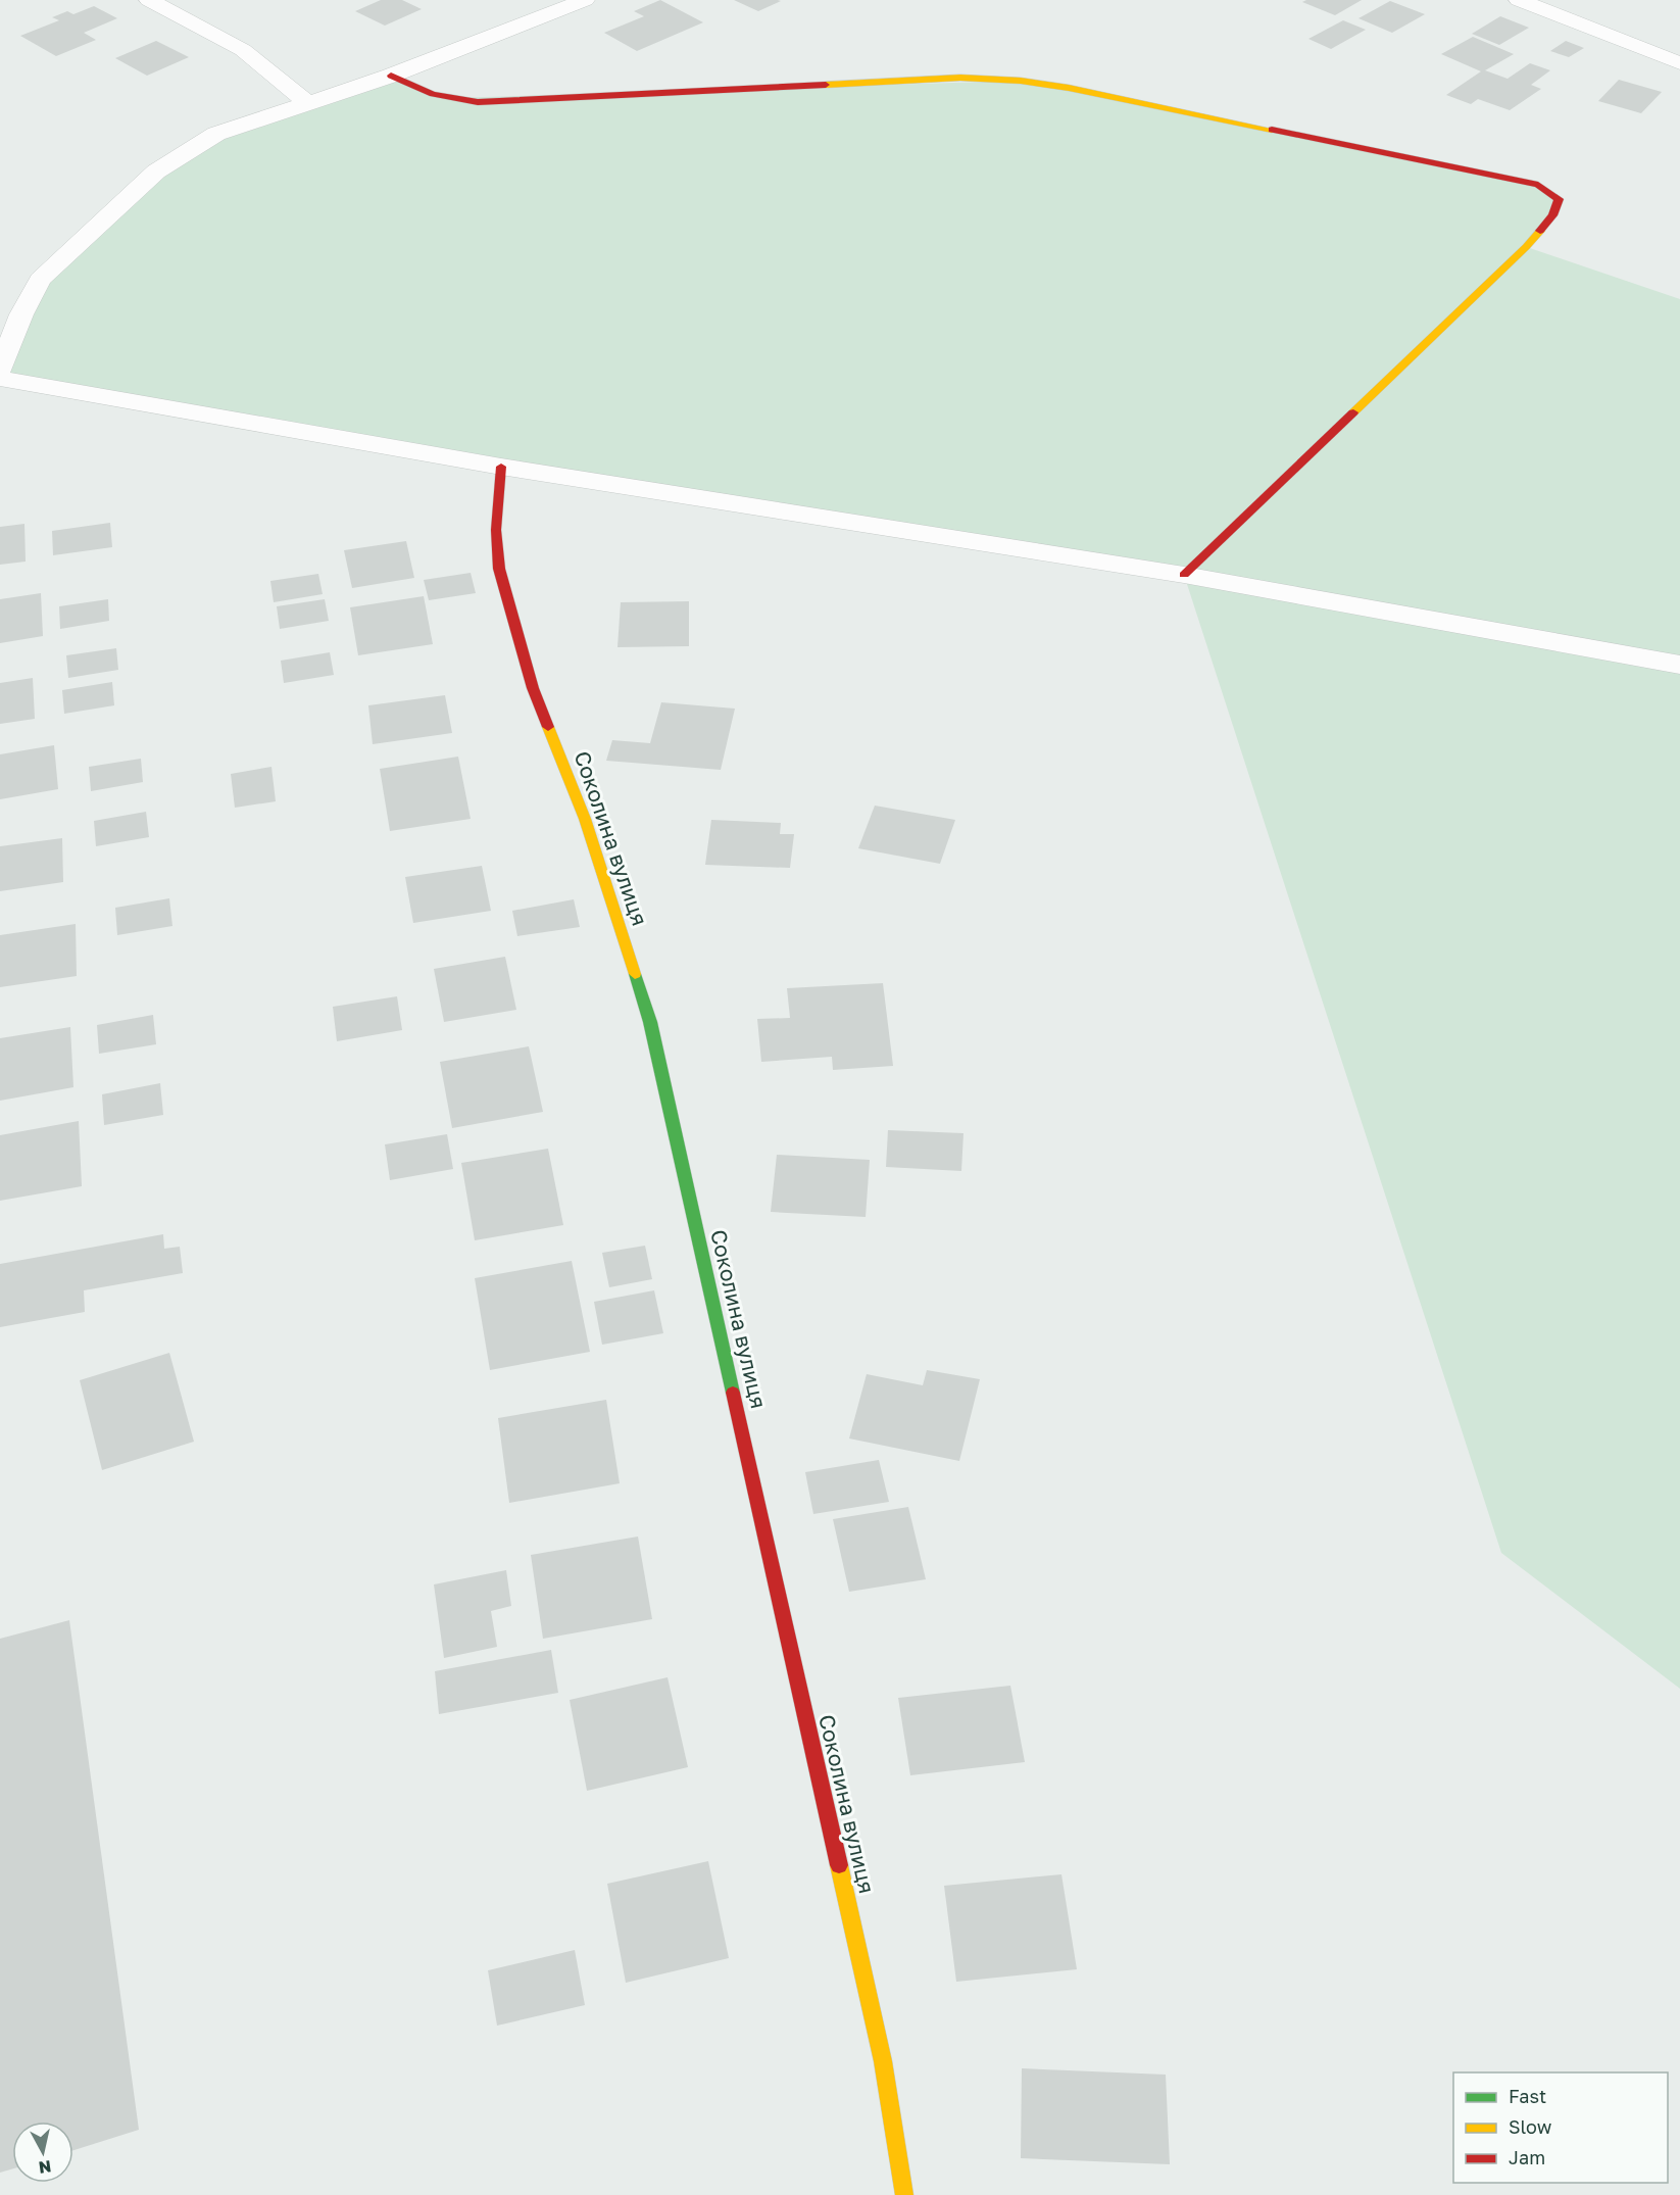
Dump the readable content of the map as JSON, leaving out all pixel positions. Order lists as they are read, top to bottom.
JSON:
{
  "streets": {
    "street": ["Соколина вулиця"]
  },
  "legend": ["Fast", "Slow", "Jam"],
  "north": "bottom"
}
